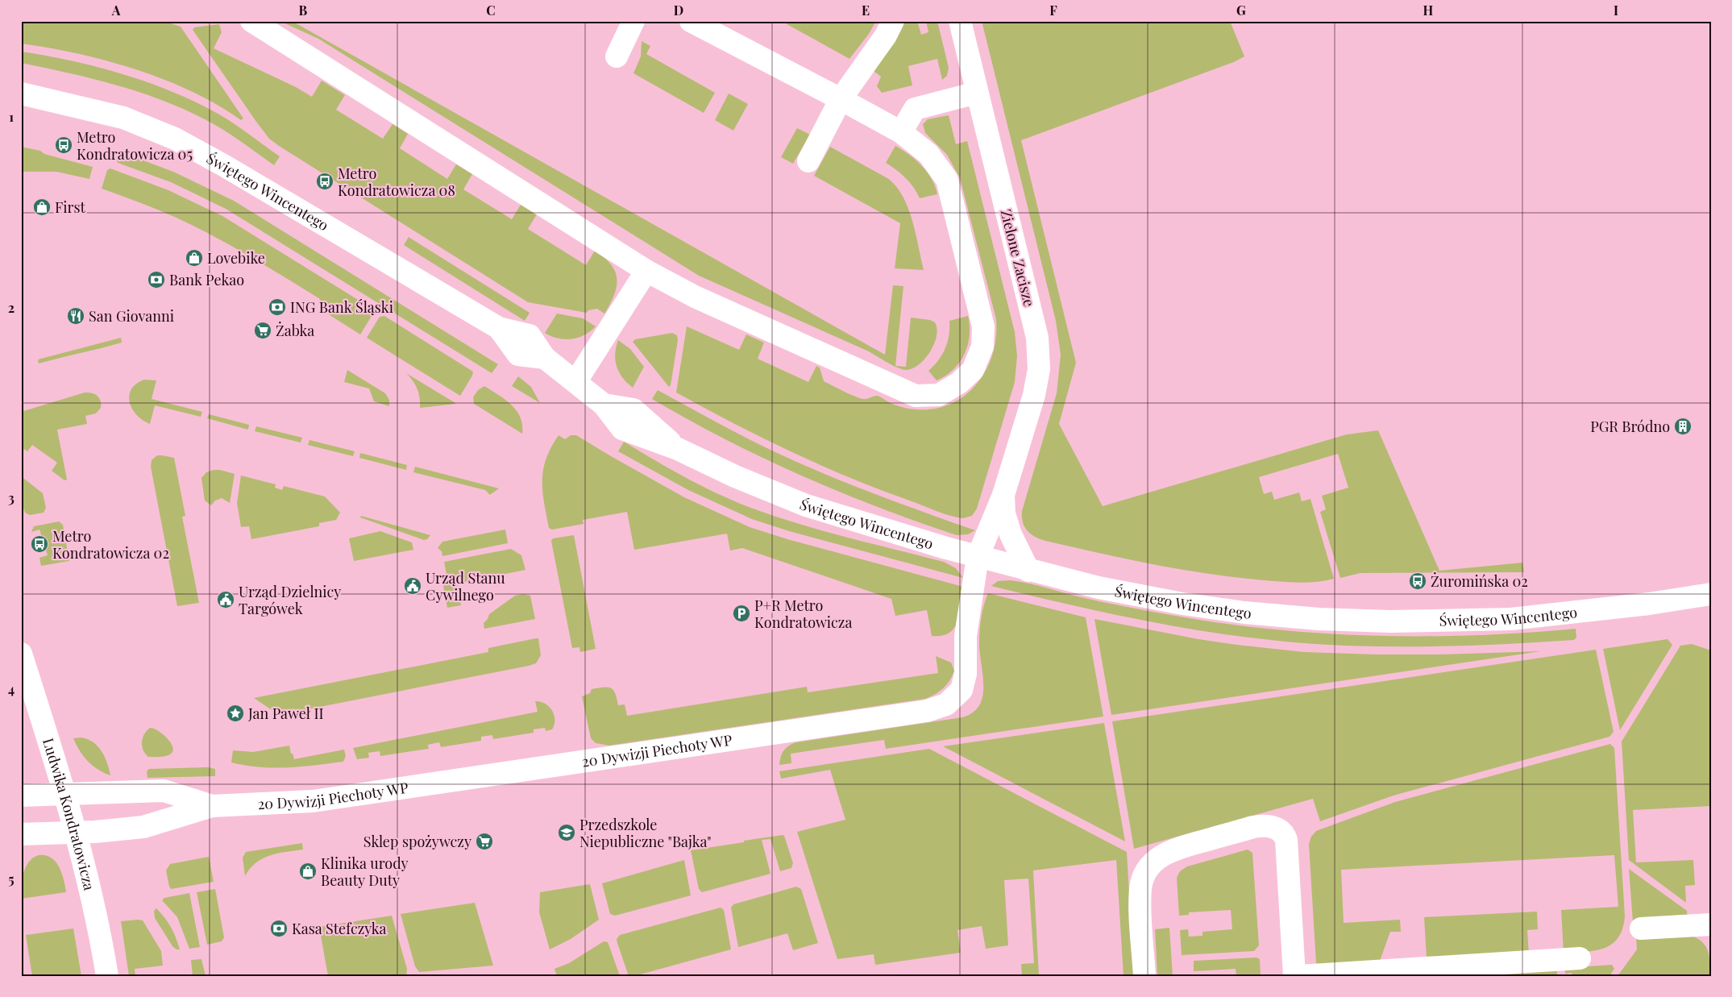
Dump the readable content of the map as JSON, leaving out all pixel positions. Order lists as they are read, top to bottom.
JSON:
{
  "streets": {
    "street": [
      "Świętego Wincentego",
      "Zielone Zacisze",
      "20 Dywizji Piechoty WP",
      "Ludwika Kondratowicza"
    ]
  },
  "crossings": [
    ["Świętego Wincentego", "Zielone Zacisze"],
    ["Świętego Wincentego", "20 Dywizji Piechoty WP"],
    ["Zielone Zacisze", "20 Dywizji Piechoty WP"],
    ["20 Dywizji Piechoty WP", "Ludwika Kondratowicza"]
  ],
  "places": {
    "bus stop": [
      "Metro Kondratowicza 05",
      "Metro Kondratowicza 08",
      "Metro Kondratowicza 02",
      "Żuromińska 02"
    ],
    "shop": ["First", "Lovebike", "Klinika urody Beauty Duty"],
    "bank": ["Bank Pekao", "ING Bank Śląski", "Kasa Stefczyka"],
    "restaurant": ["San Giovanni"],
    "supermarket": ["Żabka", "Sklep spożywczy"],
    "building": ["PGR Bródno"],
    "public building": ["Urząd Stanu Cywilnego", "Urząd Dzielnicy Targówek"],
    "parking": ["P+R Metro Kondratowicza"],
    "place": ["Jan Paweł II"],
    "school or university": ["Przedszkole Niepubliczne \"Bajka\""]
  },
  "grid": {
    "columns": [
      "A",
      "B",
      "C",
      "D",
      "E",
      "F",
      "G",
      "H",
      "I"
    ],
    "rows": [
      "1",
      "2",
      "3",
      "4",
      "5"
    ]
  }
}
